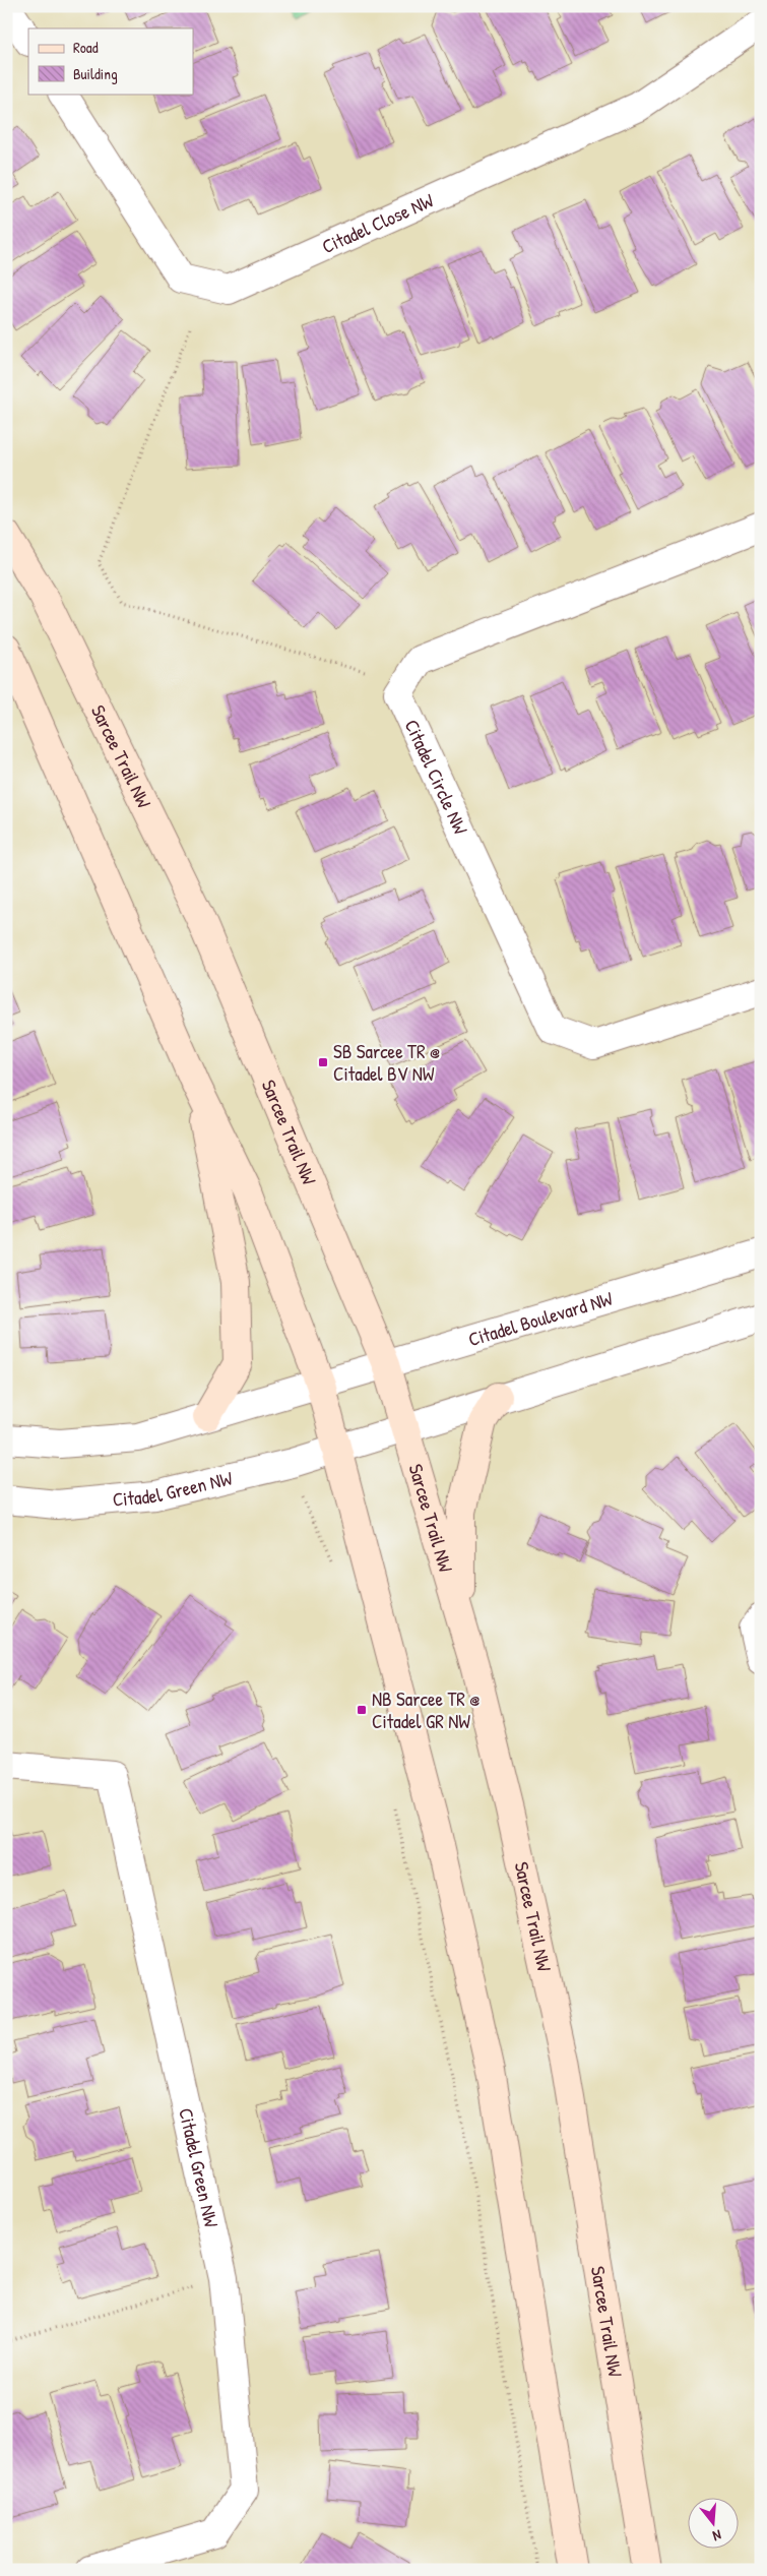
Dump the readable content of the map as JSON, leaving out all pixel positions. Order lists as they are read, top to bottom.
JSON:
{
  "streets": {
    "main road": ["Sarcee Trail NW"],
    "street": [
      "Citadel Close NW",
      "Citadel Circle NW",
      "Citadel Boulevard NW",
      "Citadel Green NW"
    ]
  },
  "crossings": [
    ["Sarcee Trail NW", "Citadel Boulevard NW"]
  ],
  "places": {
    "transit": ["SB Sarcee TR @ Citadel BV NW", "NB Sarcee TR @ Citadel GR NW"]
  },
  "legend": ["Road", "Building"],
  "north": "bottom"
}
